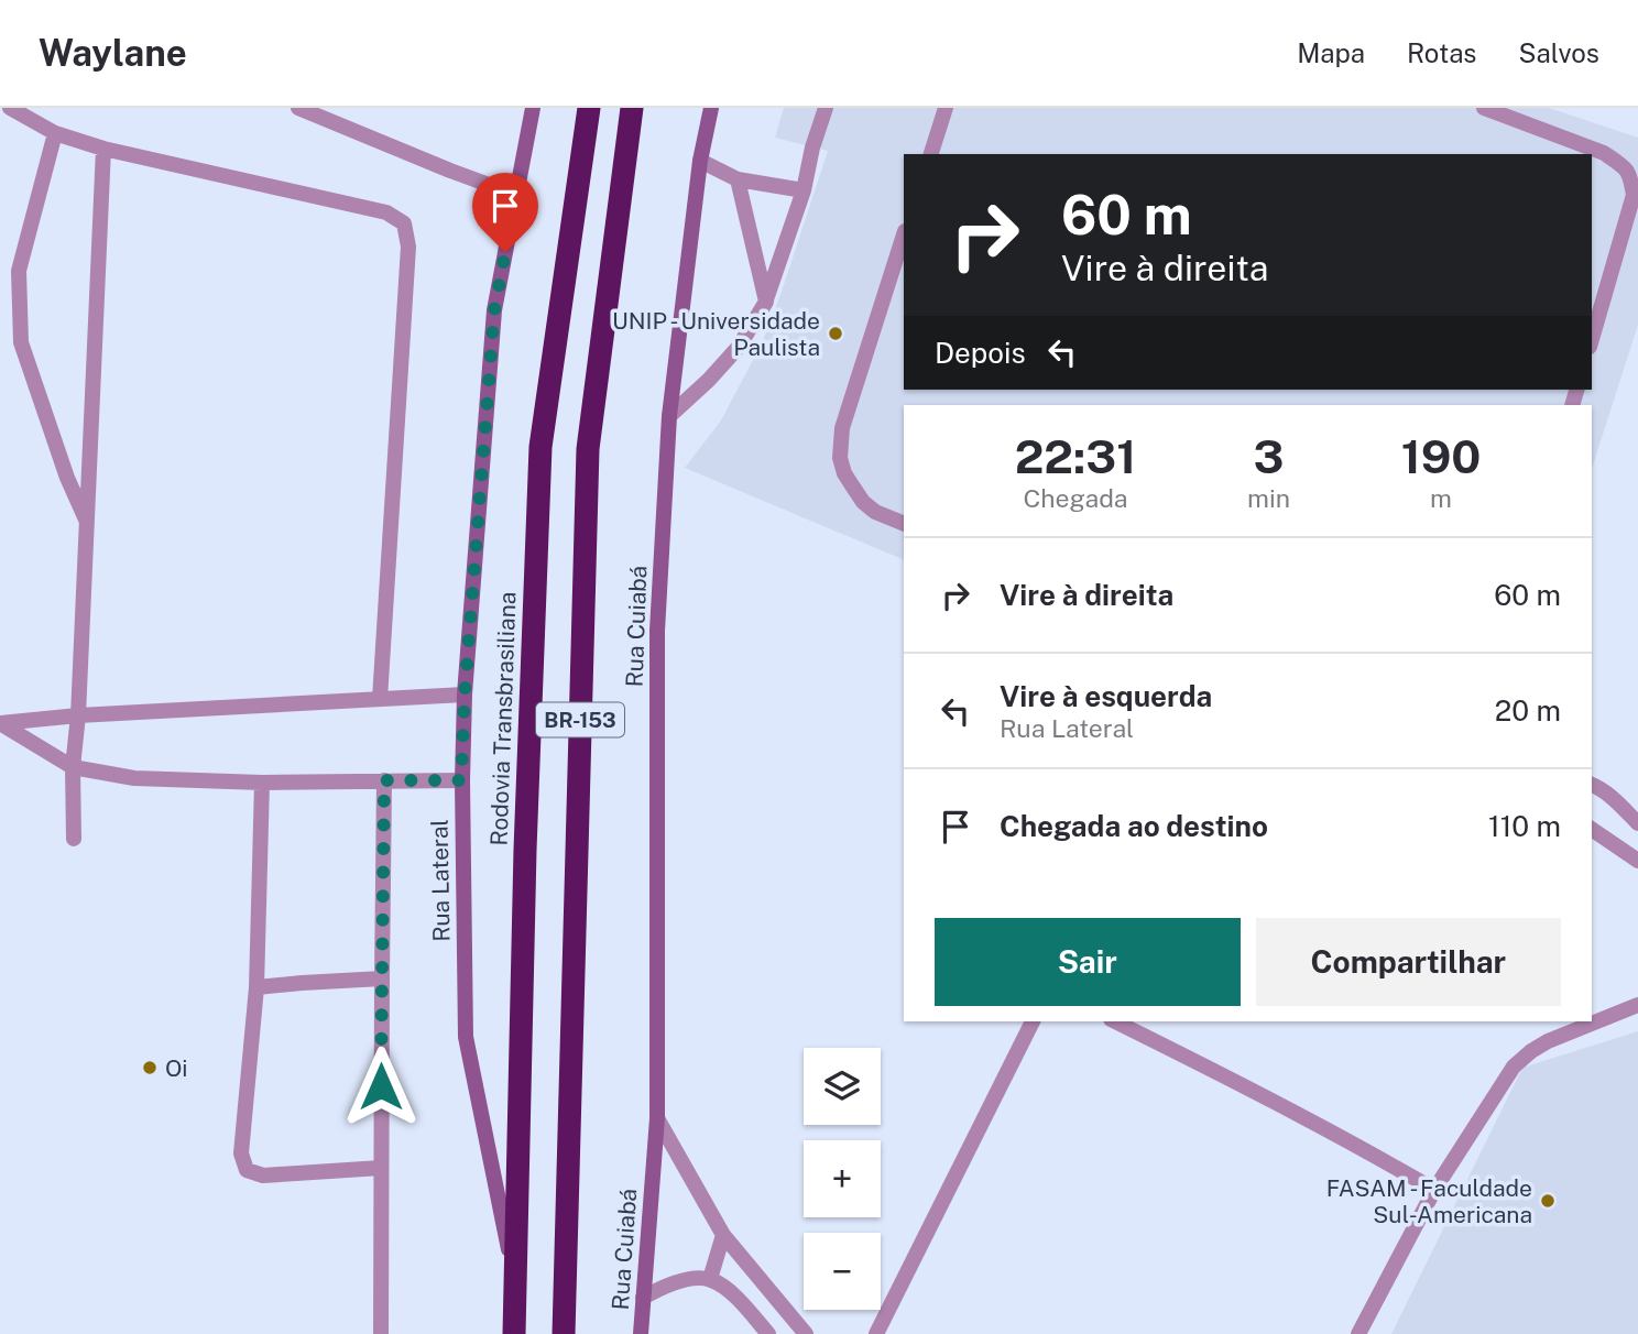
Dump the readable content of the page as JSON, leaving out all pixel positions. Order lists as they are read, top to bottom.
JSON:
{
  "streets": {
    "highway": ["Rodovia Transbrasiliana", "BR-153"],
    "main road": ["Rua Cuiabá", "Rua Lateral"]
  },
  "crossings": [
    ["Rodovia Transbrasiliana", "Rua Lateral"]
  ],
  "places": ["UNIP - Universidade Paulista", "Oi", "FASAM - Faculdade Sul-Americana"],
  "page": {
    "header": "Waylane",
    "nav": ["Mapa", "Rotas", "Salvos"],
    "turn": ["60 m", "Vire à direita"],
    "then": "Depois",
    "eta": [
      "22:31",
      "Chegada",
      "3",
      "min",
      "190",
      "m"
    ],
    "list": [
      {
        "name": "Vire à direita",
        "value": "60 m"
      },
      {
        "name": "Vire à esquerda",
        "note": "Rua Lateral",
        "value": "20 m"
      },
      {
        "name": "Chegada ao destino",
        "value": "110 m"
      }
    ],
    "buttons": ["Sair", "Compartilhar"],
    "map_buttons": ["+", "−"]
  }
}
